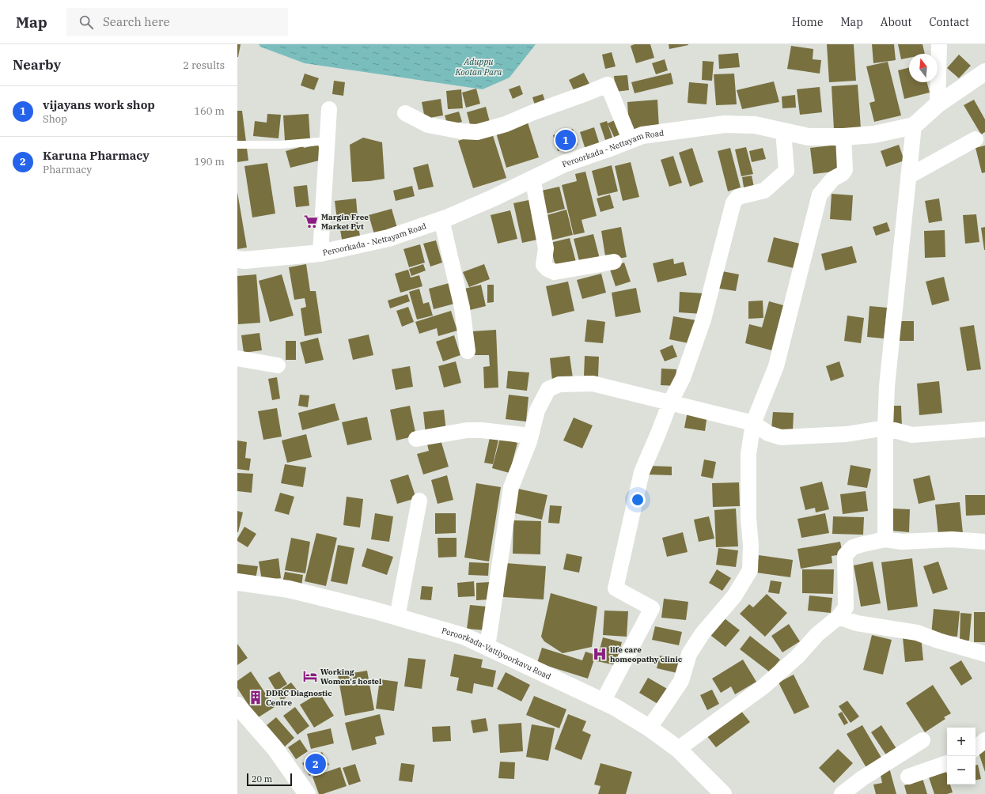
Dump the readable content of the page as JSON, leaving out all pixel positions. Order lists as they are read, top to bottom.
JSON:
{
  "streets": {
    "street": ["Peroorkada - Nettayam Road", "Peroorkada-Vattiyoorkavu Road"]
  },
  "water": ["Aduppu Kootan Para"],
  "places": {
    "supermarket": ["Margin Free Market Pvt"],
    "hospital": ["life care homeopathy clinic"],
    "hotel": ["Working Women's hostel"],
    "building": ["DDRC Diagnostic Centre"]
  },
  "scale_bar": "20 m",
  "north": "top",
  "page": {
    "header": "Map",
    "search": "Search here",
    "nav": [
      "Home",
      "Map",
      "About",
      "Contact"
    ],
    "heading": ["Nearby", "2 results"],
    "list": [
      {
        "mark": "1",
        "name": "vijayans work shop",
        "note": "Shop",
        "value": "160 m"
      },
      {
        "mark": "2",
        "name": "Karuna Pharmacy",
        "note": "Pharmacy",
        "value": "190 m"
      }
    ],
    "pins": ["1", "2"],
    "map_buttons": ["+", "−"],
    "scale": "20 m"
  }
}
